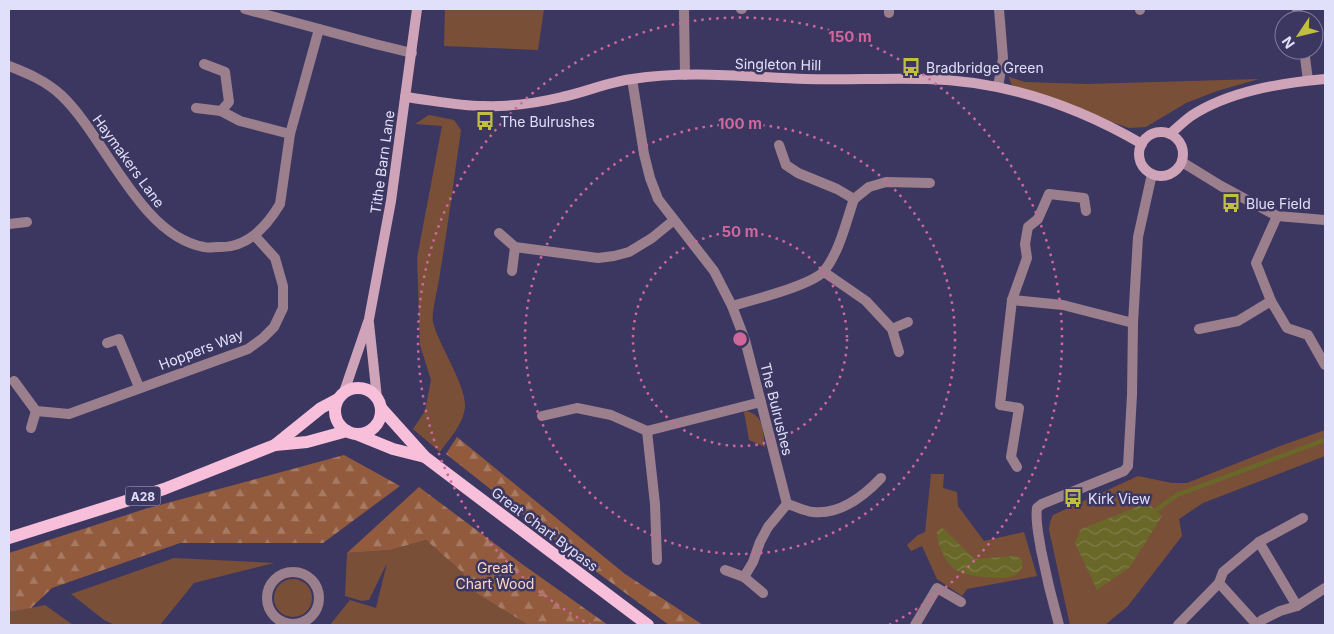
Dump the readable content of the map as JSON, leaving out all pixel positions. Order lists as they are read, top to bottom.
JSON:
{
  "streets": {
    "main road": ["A28", "Great Chart Bypass"],
    "street": [
      "Singleton Hill",
      "Haymakers Lane",
      "Tithe Barn Lane",
      "Hoppers Way",
      "The Bulrushes"
    ]
  },
  "crossings": [
    ["Singleton Hill", "Tithe Barn Lane"],
    ["Singleton Hill", "The Bulrushes"],
    ["Haymakers Lane", "Hoppers Way"],
    ["Tithe Barn Lane", "A28"],
    ["Tithe Barn Lane", "Great Chart Bypass"],
    ["A28", "Great Chart Bypass"]
  ],
  "parks": ["Great Chart Wood"],
  "places": {
    "bus stop": [
      "Bradbridge Green",
      "The Bulrushes",
      "Blue Field",
      "Kirk View"
    ]
  },
  "north": "bottom left",
  "rings": ["150 m", "100 m", "50 m"]
}
